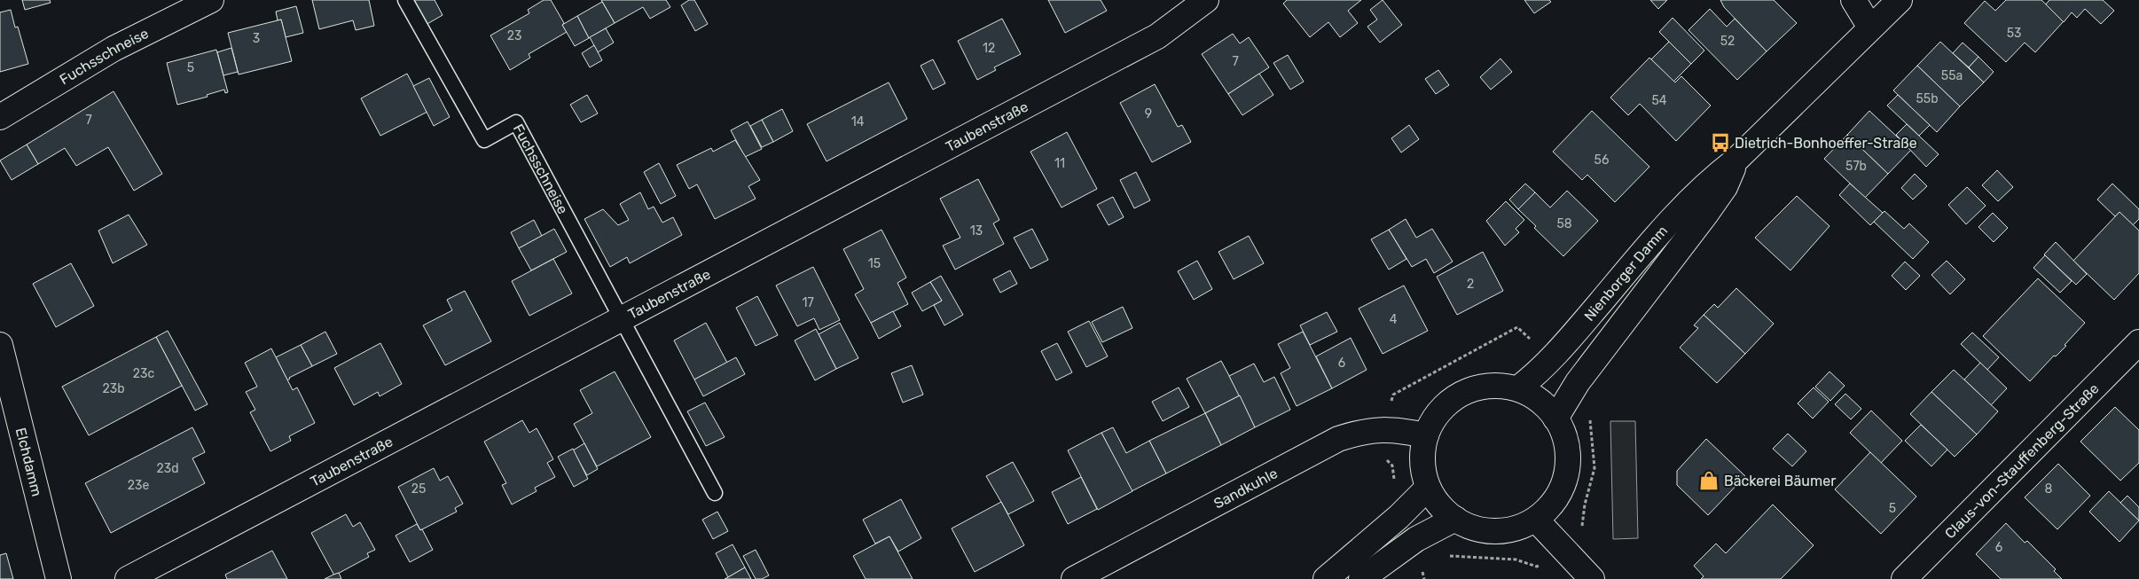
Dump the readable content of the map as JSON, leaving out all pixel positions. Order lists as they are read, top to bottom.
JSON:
{
  "streets": {
    "street": [
      "Fuchsschneise",
      "Taubenstraße",
      "Nienborger Damm",
      "Claus-von-Stauffenberg-Straße",
      "Elchdamm",
      "Sandkuhle"
    ]
  },
  "crossings": [
    ["Fuchsschneise", "Taubenstraße"],
    ["Nienborger Damm", "Sandkuhle"]
  ],
  "places": {
    "bus stop": ["Dietrich-Bonhoeffer-Straße"],
    "shop": ["Bäckerei Bäumer"]
  },
  "house_numbers": [
    "53",
    "23",
    "3",
    "52",
    "12",
    "7",
    "5",
    "55a",
    "55b",
    "54",
    "9",
    "7",
    "14",
    "56",
    "11",
    "57b",
    "58",
    "13",
    "15",
    "2",
    "17",
    "4",
    "6",
    "23c",
    "23b",
    "23d",
    "23e",
    "25",
    "8",
    "5",
    "6"
  ]
}
